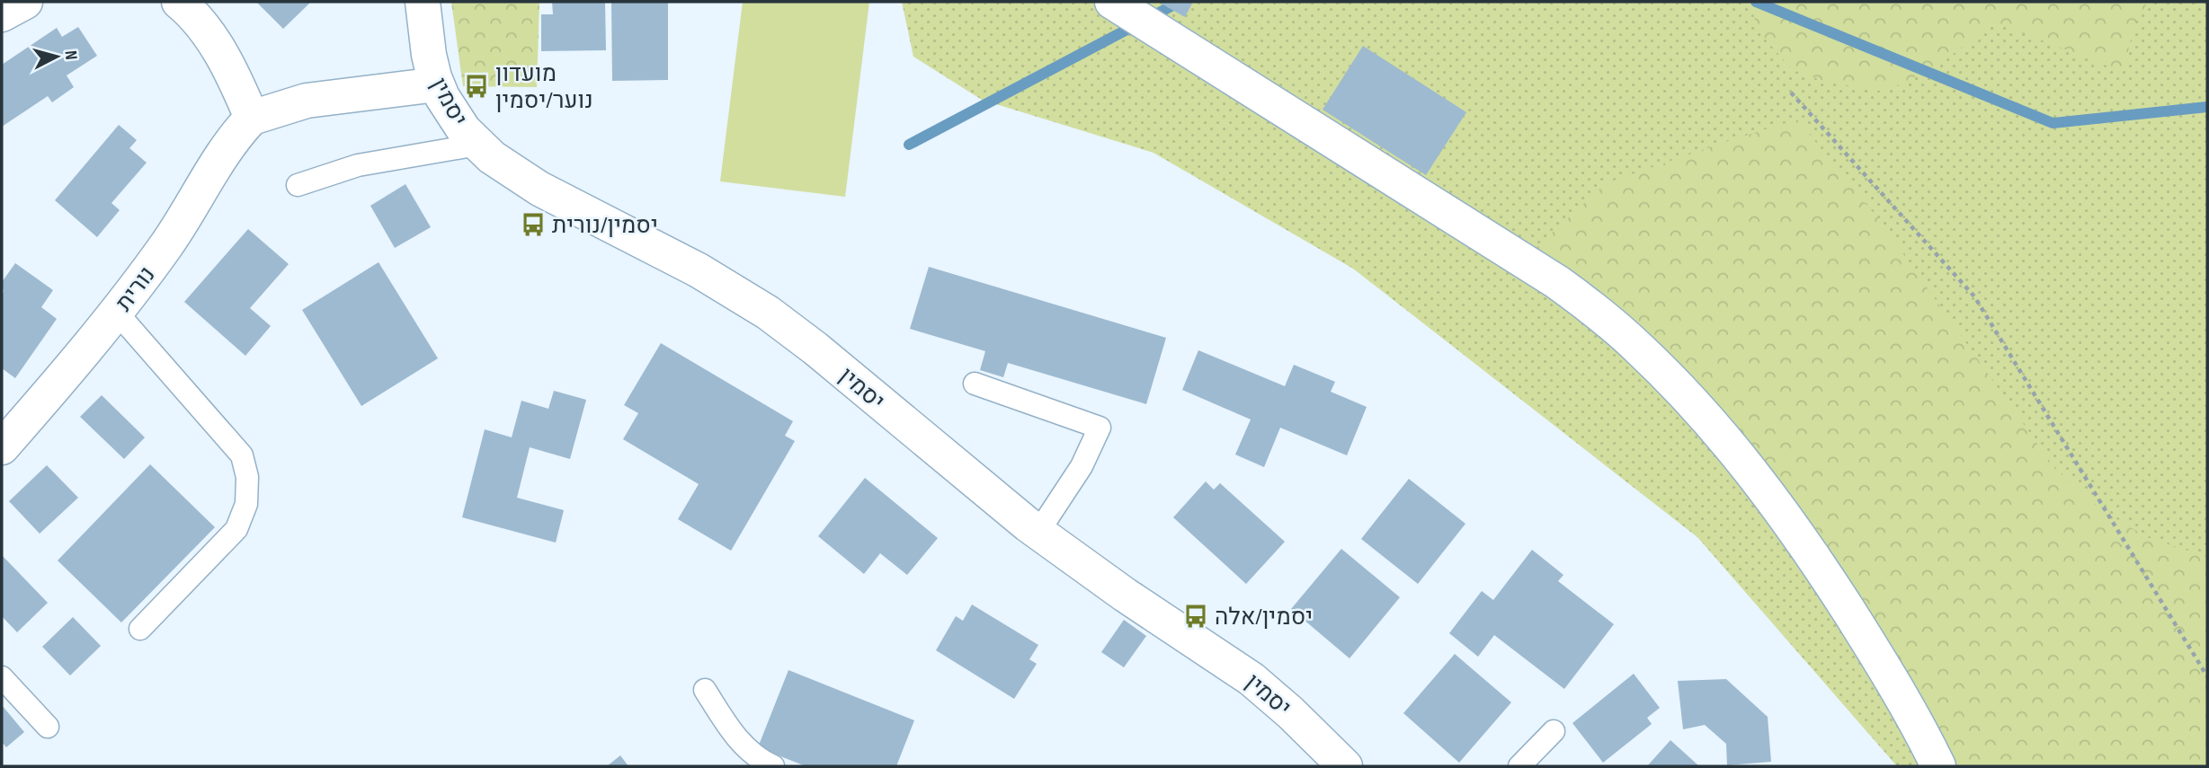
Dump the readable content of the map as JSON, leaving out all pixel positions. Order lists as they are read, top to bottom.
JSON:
{
  "streets": {
    "street": ["יסמין", "נורית"]
  },
  "places": {
    "bus stop": ["מועדון נוער/יסמין", "יסמין/נורית", "יסמין/אלה"]
  },
  "north": "right"
}
